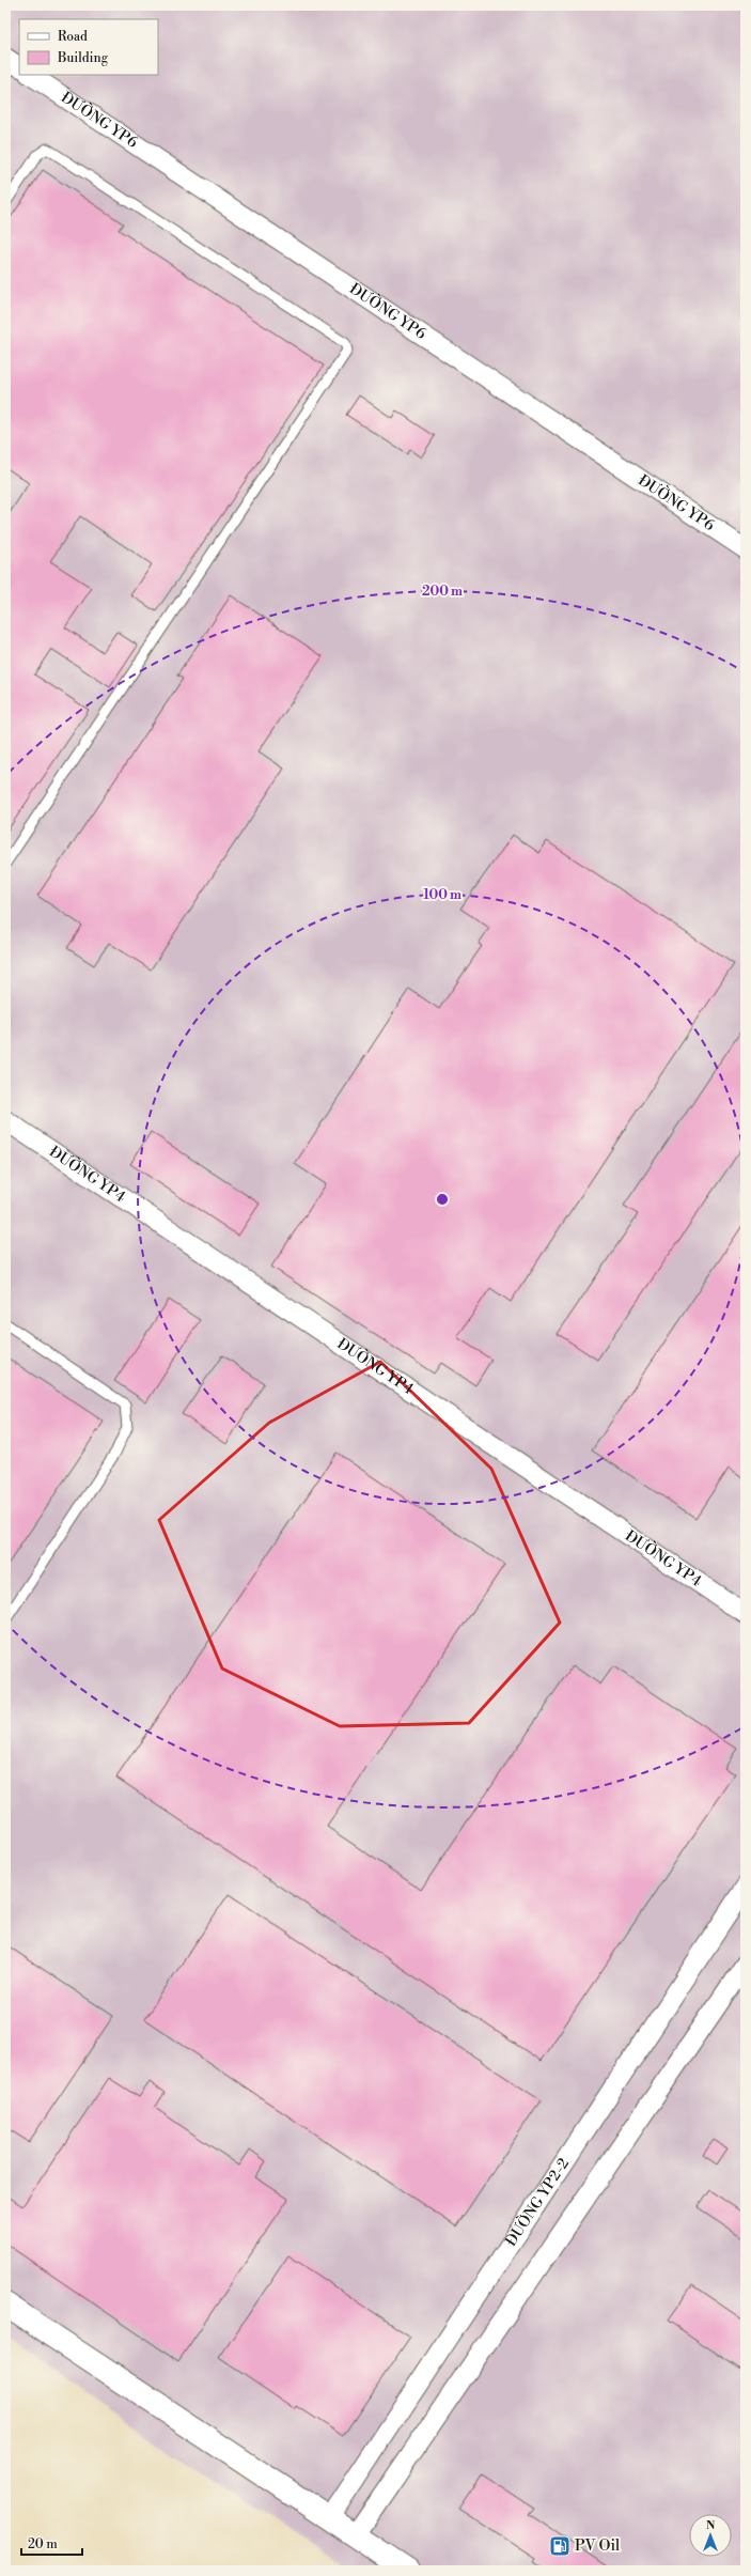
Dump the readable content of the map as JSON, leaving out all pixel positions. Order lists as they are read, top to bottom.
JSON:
{
  "streets": {
    "street": ["ĐƯỜNG YP6", "ĐƯỜNG YP4", "ĐƯỜNG YP2-2"]
  },
  "places": {
    "fuel station": ["PV Oil"]
  },
  "legend": ["Road", "Building"],
  "scale_bar": "20 m",
  "north": "top",
  "rings": ["200 m", "100 m"]
}
